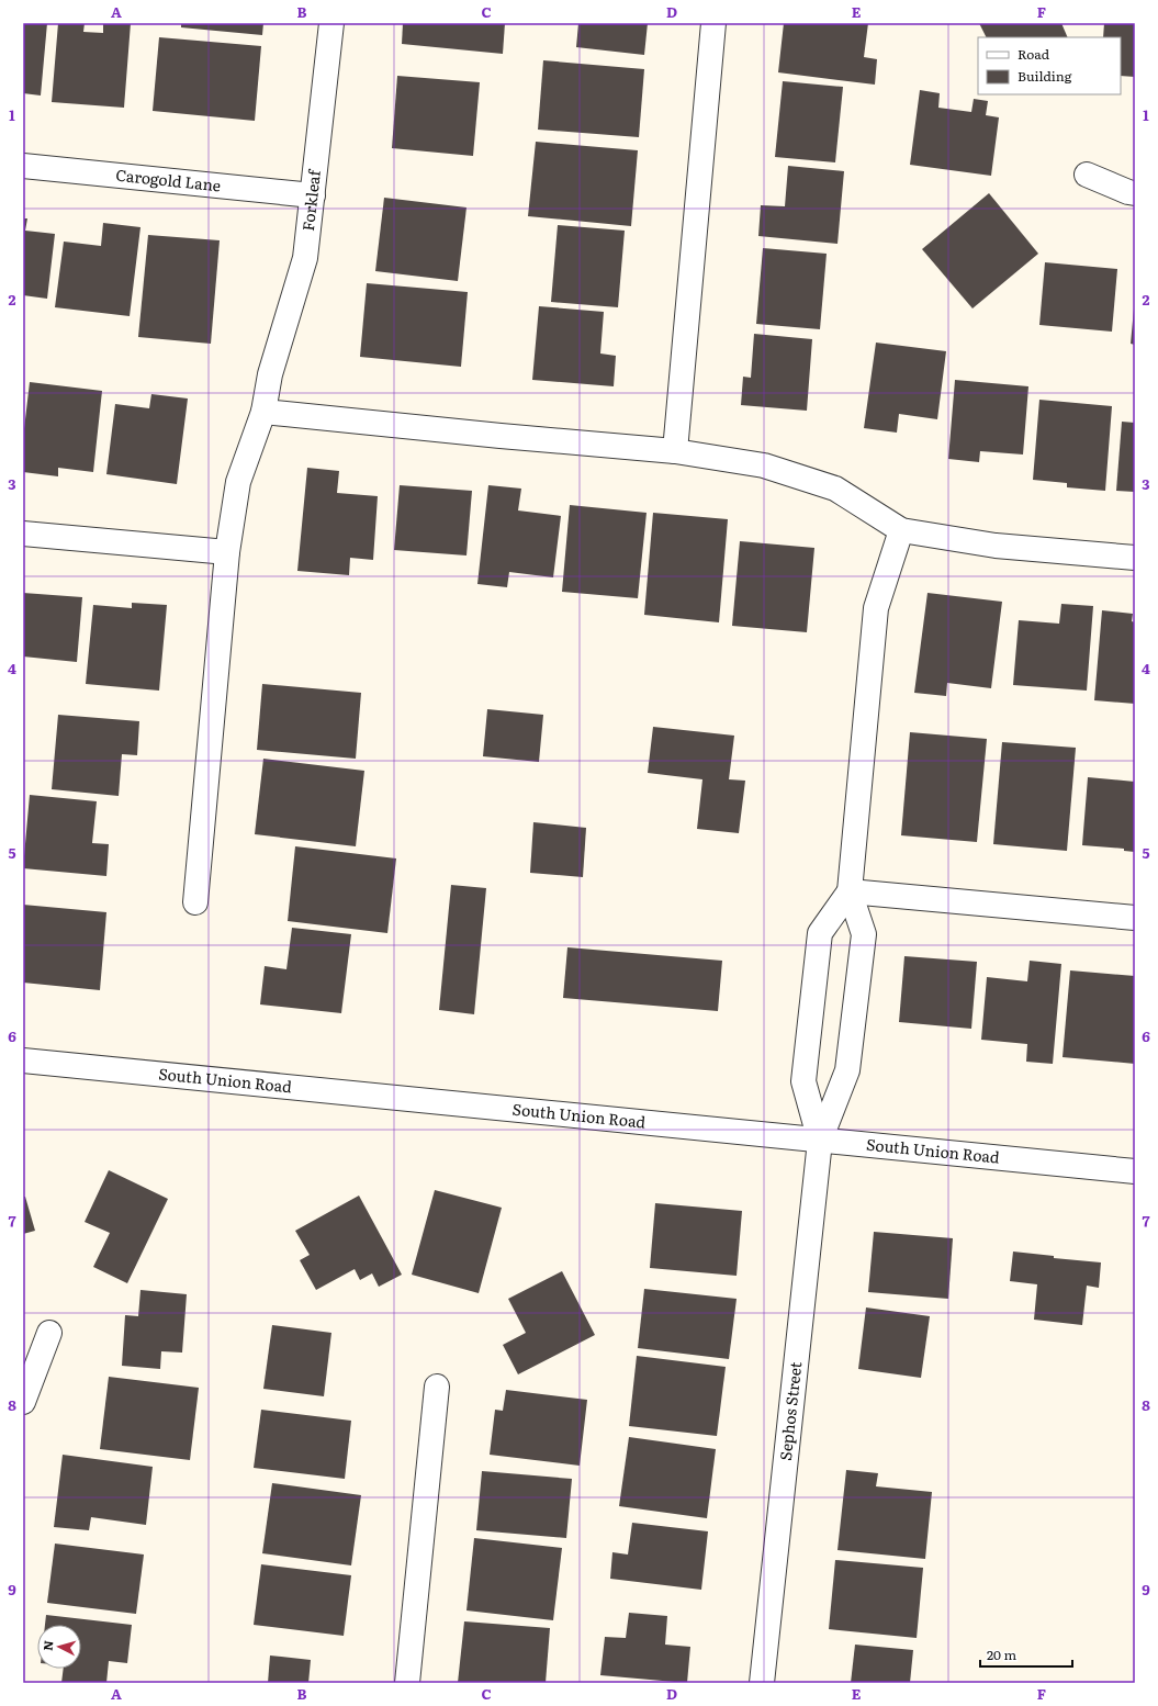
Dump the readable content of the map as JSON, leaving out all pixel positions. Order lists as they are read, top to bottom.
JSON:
{
  "streets": {
    "street": [
      "Carogold Lane",
      "Forkleaf",
      "South Union Road",
      "Sephos Street"
    ]
  },
  "crossings": [
    ["Carogold Lane", "Forkleaf"],
    ["South Union Road", "Sephos Street"]
  ],
  "legend": ["Road", "Building"],
  "scale_bar": "20 m",
  "north": "left",
  "grid": {
    "columns": [
      "A",
      "B",
      "C",
      "D",
      "E",
      "F"
    ],
    "rows": [
      "1",
      "2",
      "3",
      "4",
      "5",
      "6",
      "7",
      "8",
      "9"
    ]
  }
}
